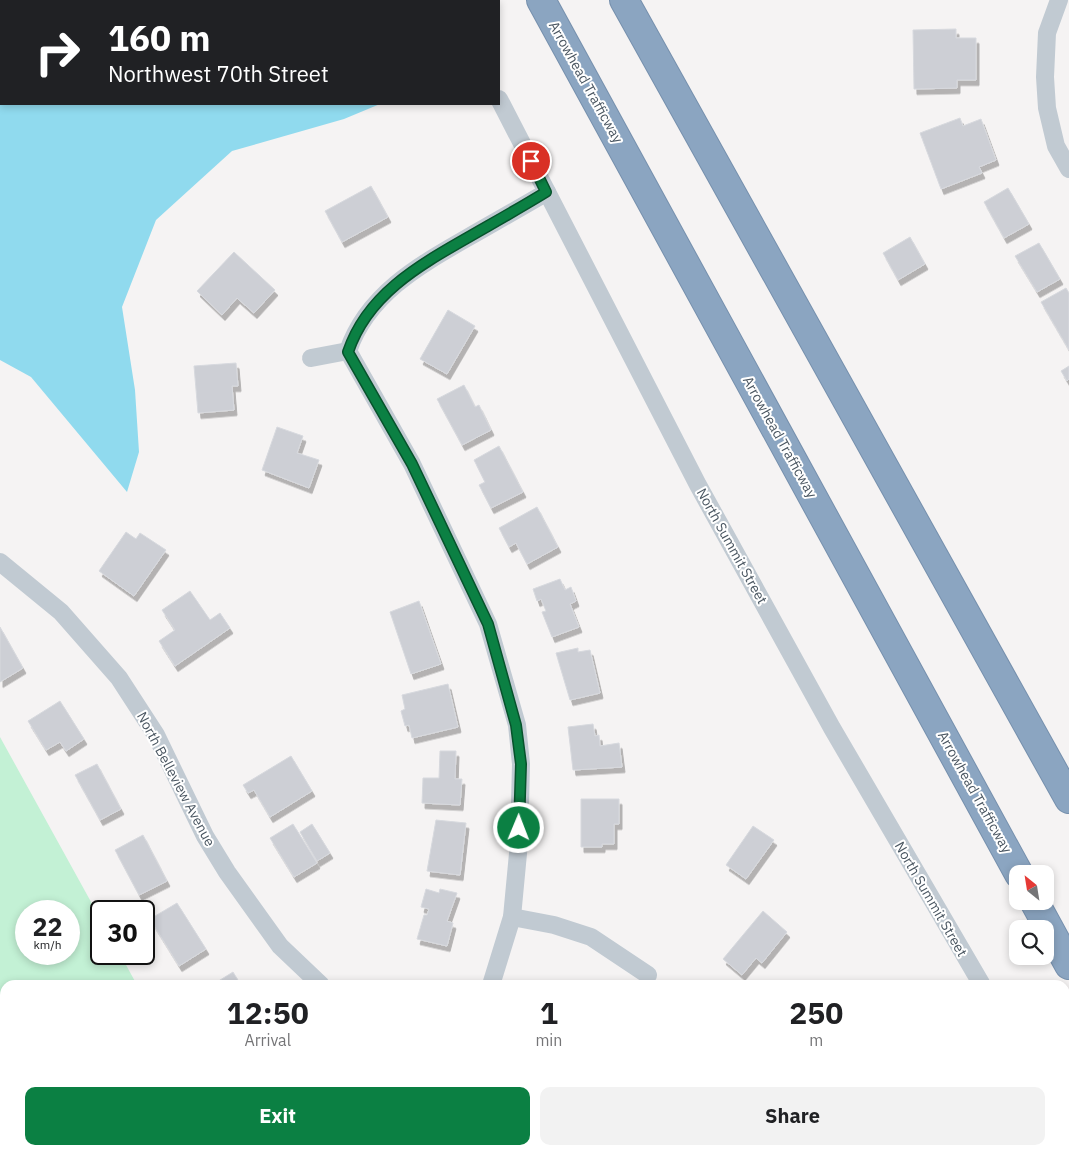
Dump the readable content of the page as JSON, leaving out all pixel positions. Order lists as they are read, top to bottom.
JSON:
{
  "streets": {
    "highway": ["Arrowhead Trafficway"],
    "street": ["North Summit Street", "North Belleview Avenue"]
  },
  "north": "top left",
  "page": {
    "turn": ["160 m", "Northwest 70th Street"],
    "speed": "22 km/h",
    "limit": "30",
    "eta": [
      "12:50",
      "Arrival",
      "1",
      "min",
      "250",
      "m"
    ],
    "buttons": ["Exit", "Share"]
  }
}
